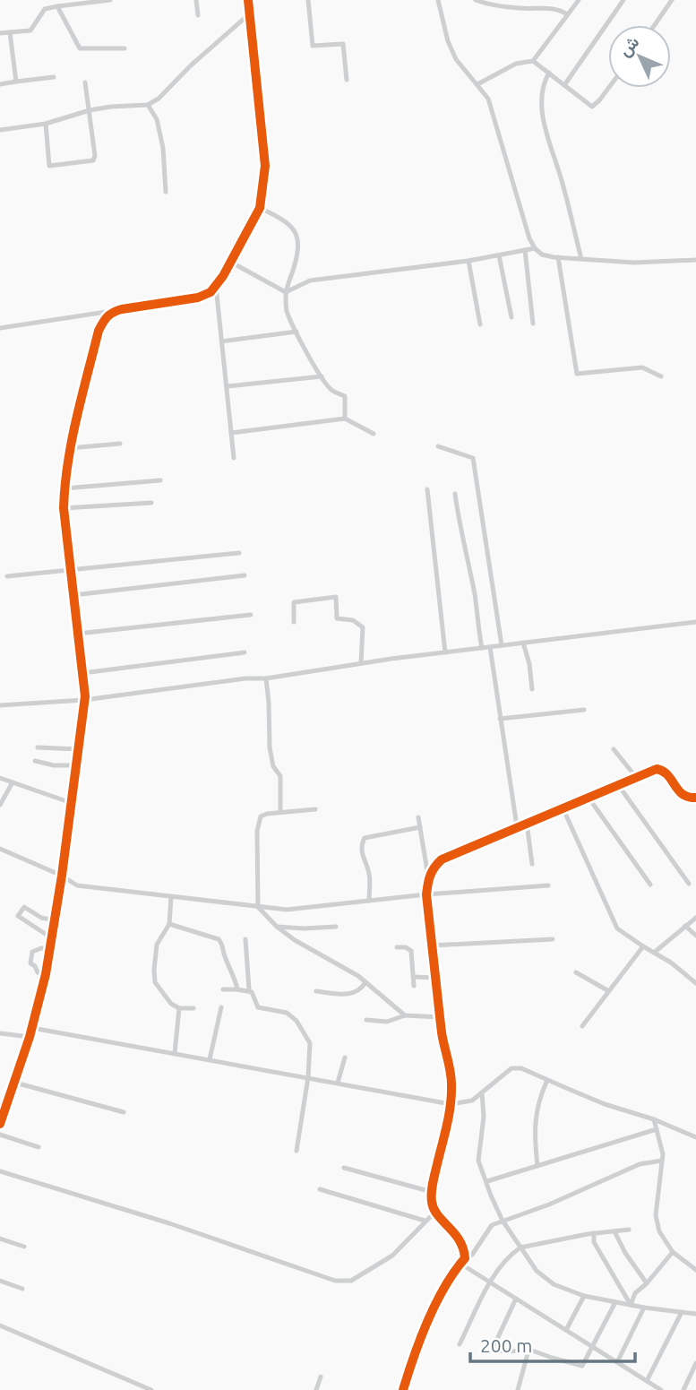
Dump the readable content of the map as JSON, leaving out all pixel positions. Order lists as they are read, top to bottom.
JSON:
{
  "scale_bar": "200 m",
  "north": "top left"
}
